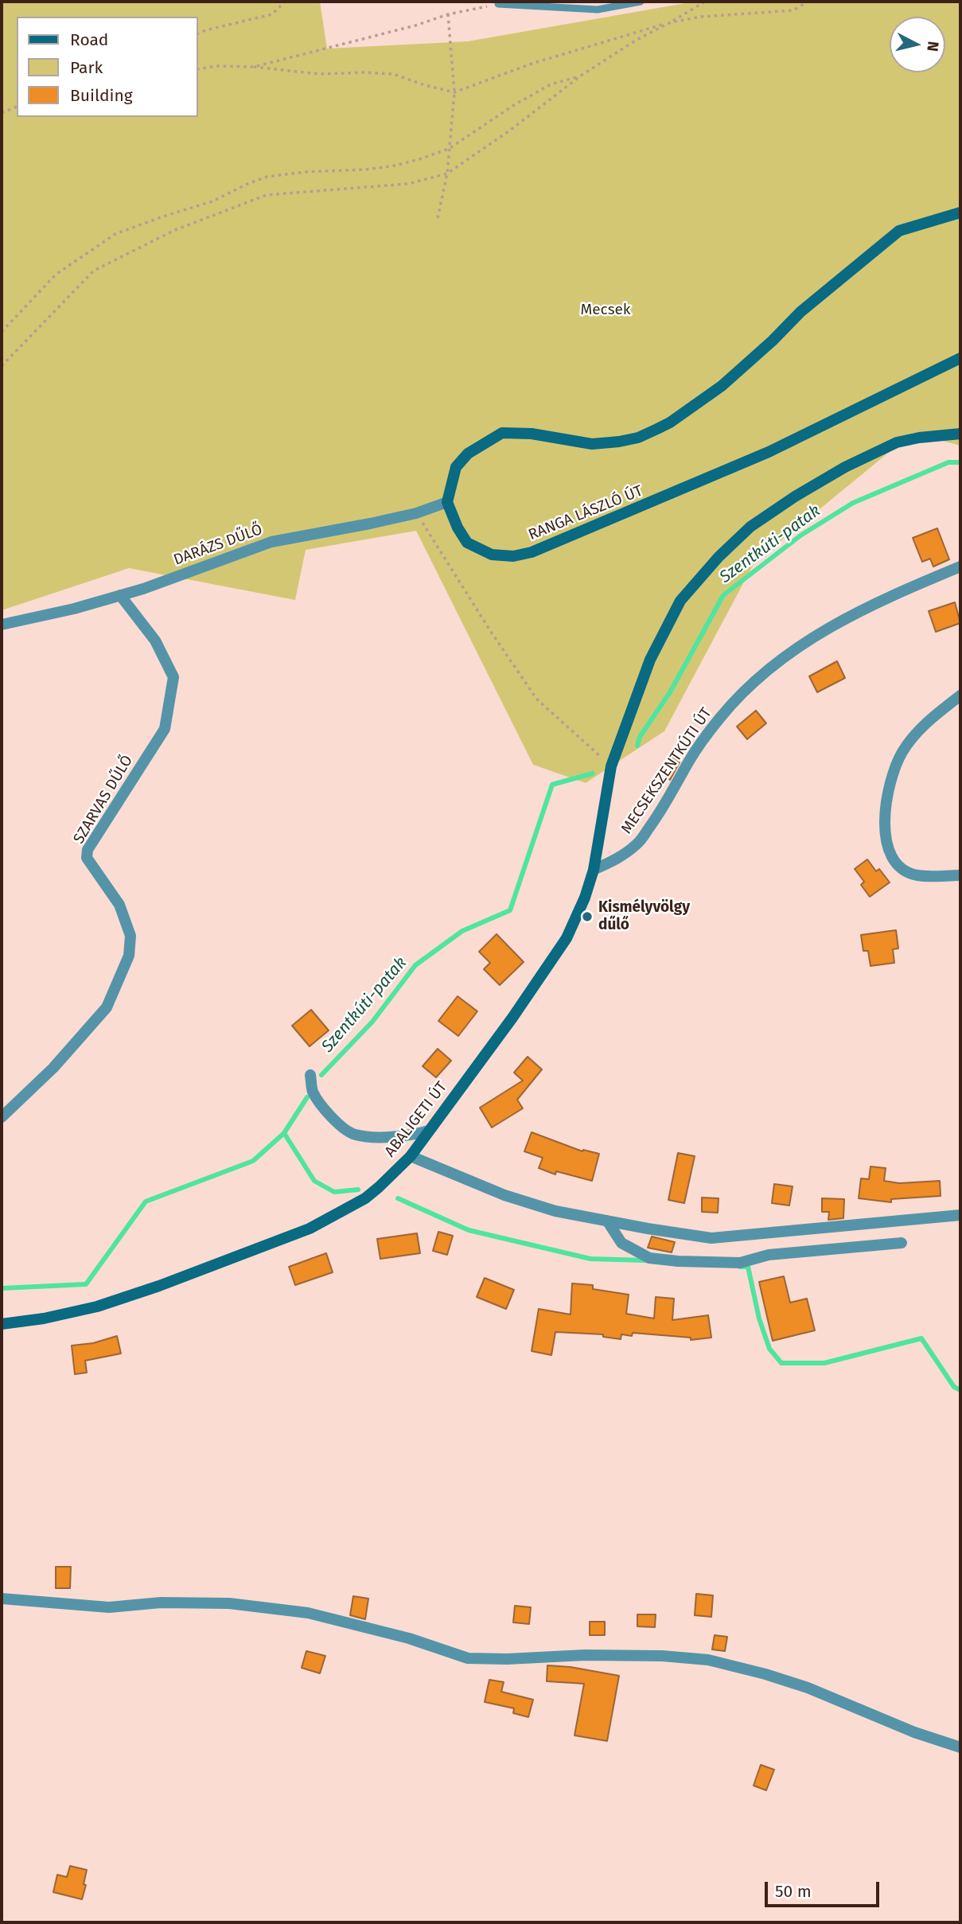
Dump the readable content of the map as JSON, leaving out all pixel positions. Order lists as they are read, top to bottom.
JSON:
{
  "streets": {
    "main road": ["RANGA LÁSZLÓ ÚT", "ABALIGETI ÚT"],
    "street": ["DARÁZS DŰLŐ", "MECSEKSZENTKÚTI ÚT", "SZARVAS DŰLŐ"]
  },
  "crossings": [
    ["RANGA LÁSZLÓ ÚT", "DARÁZS DŰLŐ"],
    ["DARÁZS DŰLŐ", "SZARVAS DŰLŐ"],
    ["MECSEKSZENTKÚTI ÚT", "ABALIGETI ÚT"]
  ],
  "water": ["Szentkúti-patak"],
  "parks": ["Mecsek"],
  "places": ["Kismélyvölgy dűlő"],
  "legend": ["Road", "Park", "Building"],
  "scale_bar": "50 m",
  "north": "right"
}
